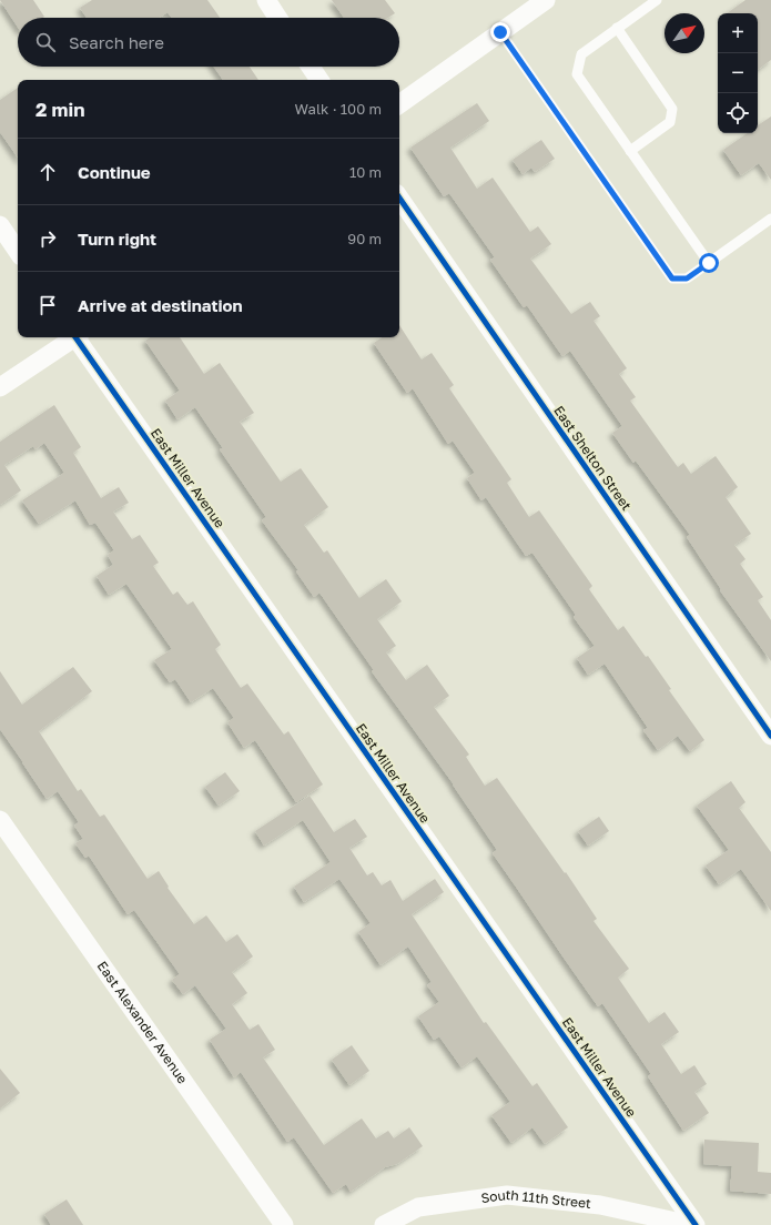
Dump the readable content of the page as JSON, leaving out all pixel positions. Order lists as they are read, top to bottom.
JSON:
{
  "streets": {
    "street": [
      "East Shelton Street",
      "East Miller Avenue",
      "East Alexander Avenue",
      "South 11th Street"
    ]
  },
  "north": "top right",
  "page": {
    "map_buttons": ["+", "−"],
    "search": "Search here",
    "heading": ["2 min", "Walk · 100 m"],
    "list": [
      ["Continue", "10 m"],
      ["Turn right", "90 m"],
      "Arrive at destination"
    ]
  }
}
